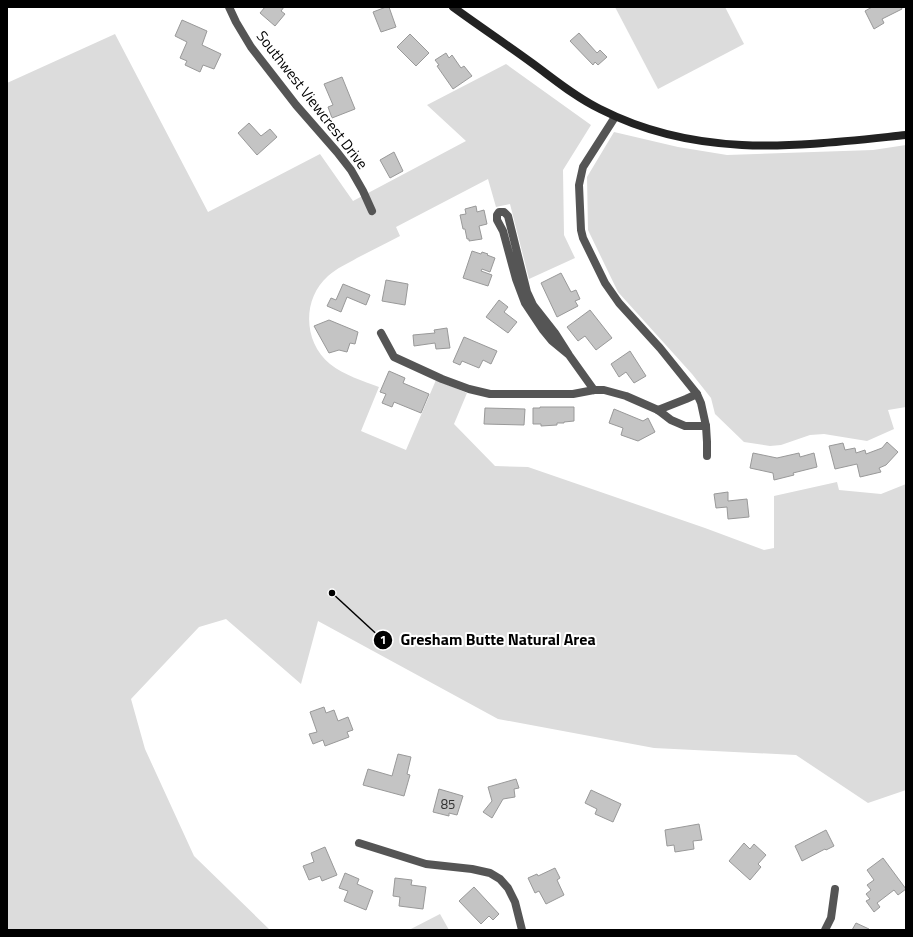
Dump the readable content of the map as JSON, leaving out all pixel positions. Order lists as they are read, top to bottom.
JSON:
{
  "streets": {
    "street": ["Southwest Viewcrest Drive"]
  },
  "places": ["Gresham Butte Natural Area"],
  "house_numbers": ["85"]
}
